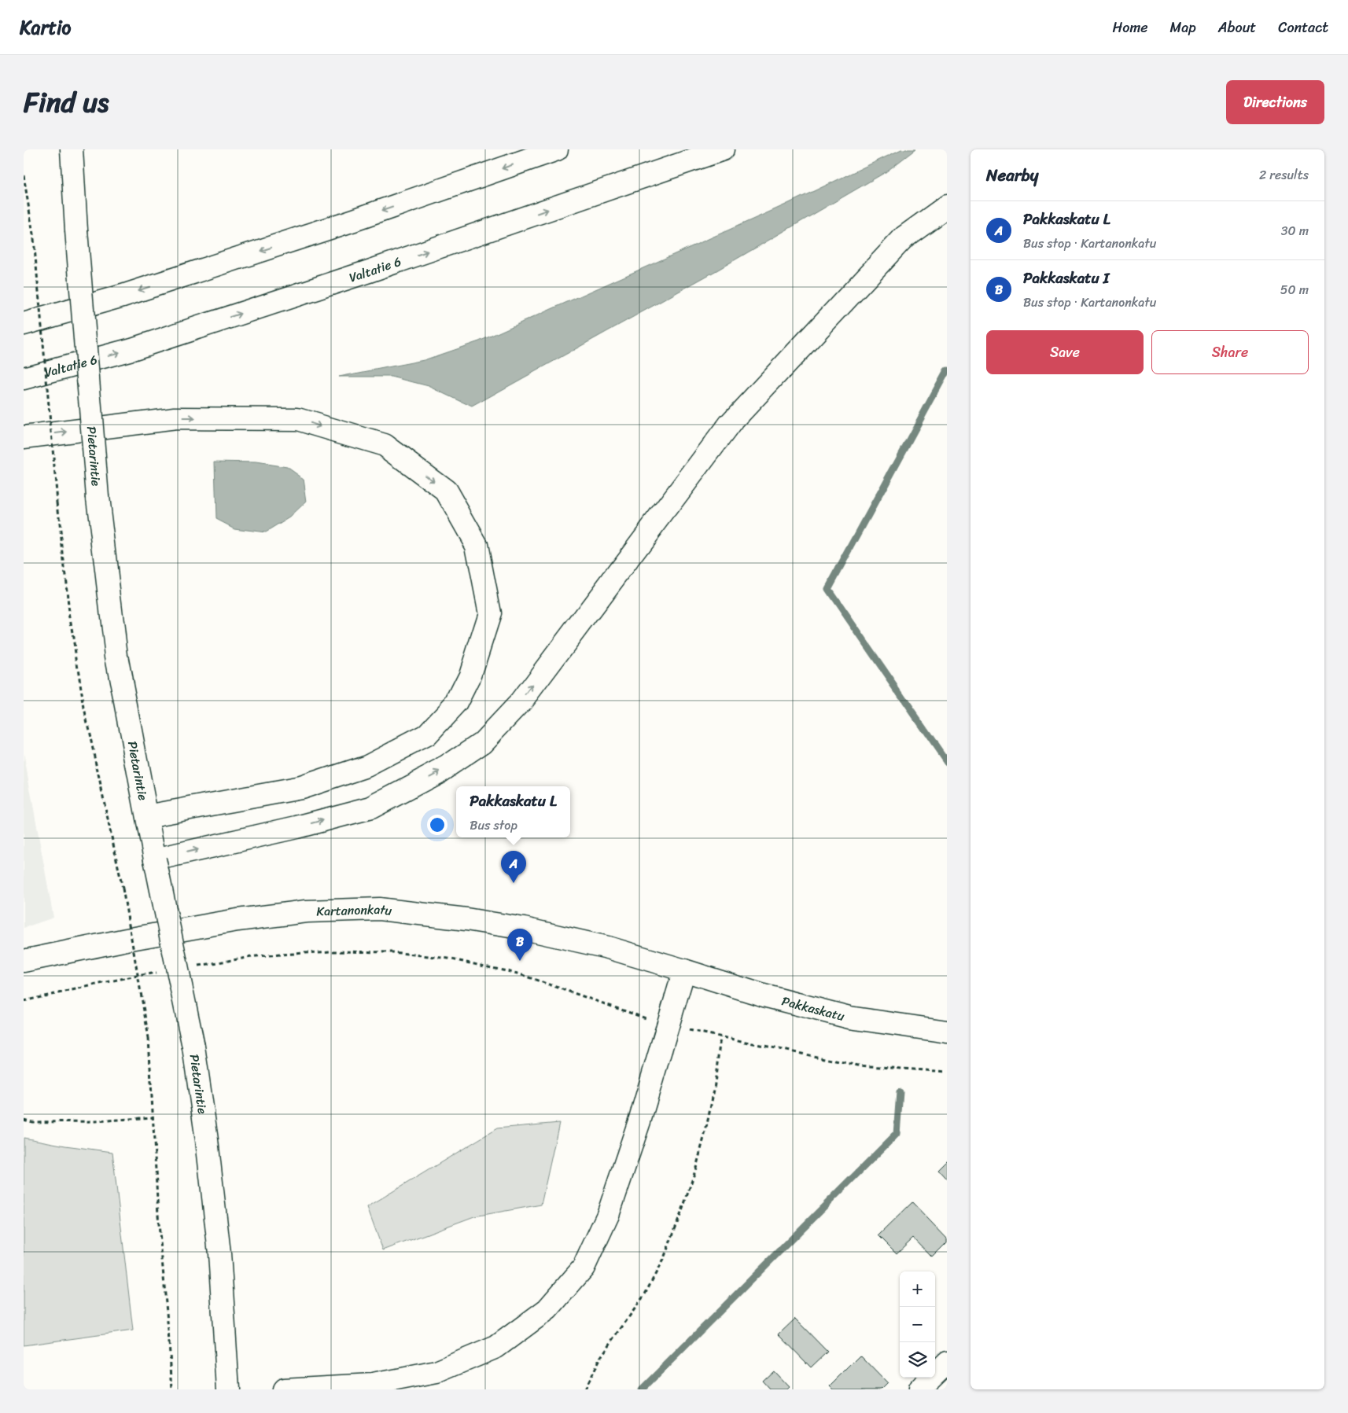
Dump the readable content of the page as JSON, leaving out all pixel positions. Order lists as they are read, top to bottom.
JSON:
{
  "streets": {
    "main road": [
      "Valtatie 6",
      "Pietarintie",
      "Kartanonkatu",
      "Pakkaskatu"
    ]
  },
  "crossings": [
    ["Kartanonkatu", "Pakkaskatu"]
  ],
  "page": {
    "header": "Kartio",
    "nav": [
      "Home",
      "Map",
      "About",
      "Contact"
    ],
    "title": "Find us",
    "buttons": [
      "Directions",
      ["Save", "Share"]
    ],
    "heading": ["Nearby", "2 results"],
    "list": [
      {
        "mark": "A",
        "name": "Pakkaskatu L",
        "note": "Bus stop · Kartanonkatu",
        "value": "30 m"
      },
      {
        "mark": "B",
        "name": "Pakkaskatu I",
        "note": "Bus stop · Kartanonkatu",
        "value": "50 m"
      }
    ],
    "popup": ["Pakkaskatu L", "Bus stop"],
    "pins": ["A", "B"],
    "map_buttons": ["+", "−"]
  }
}
